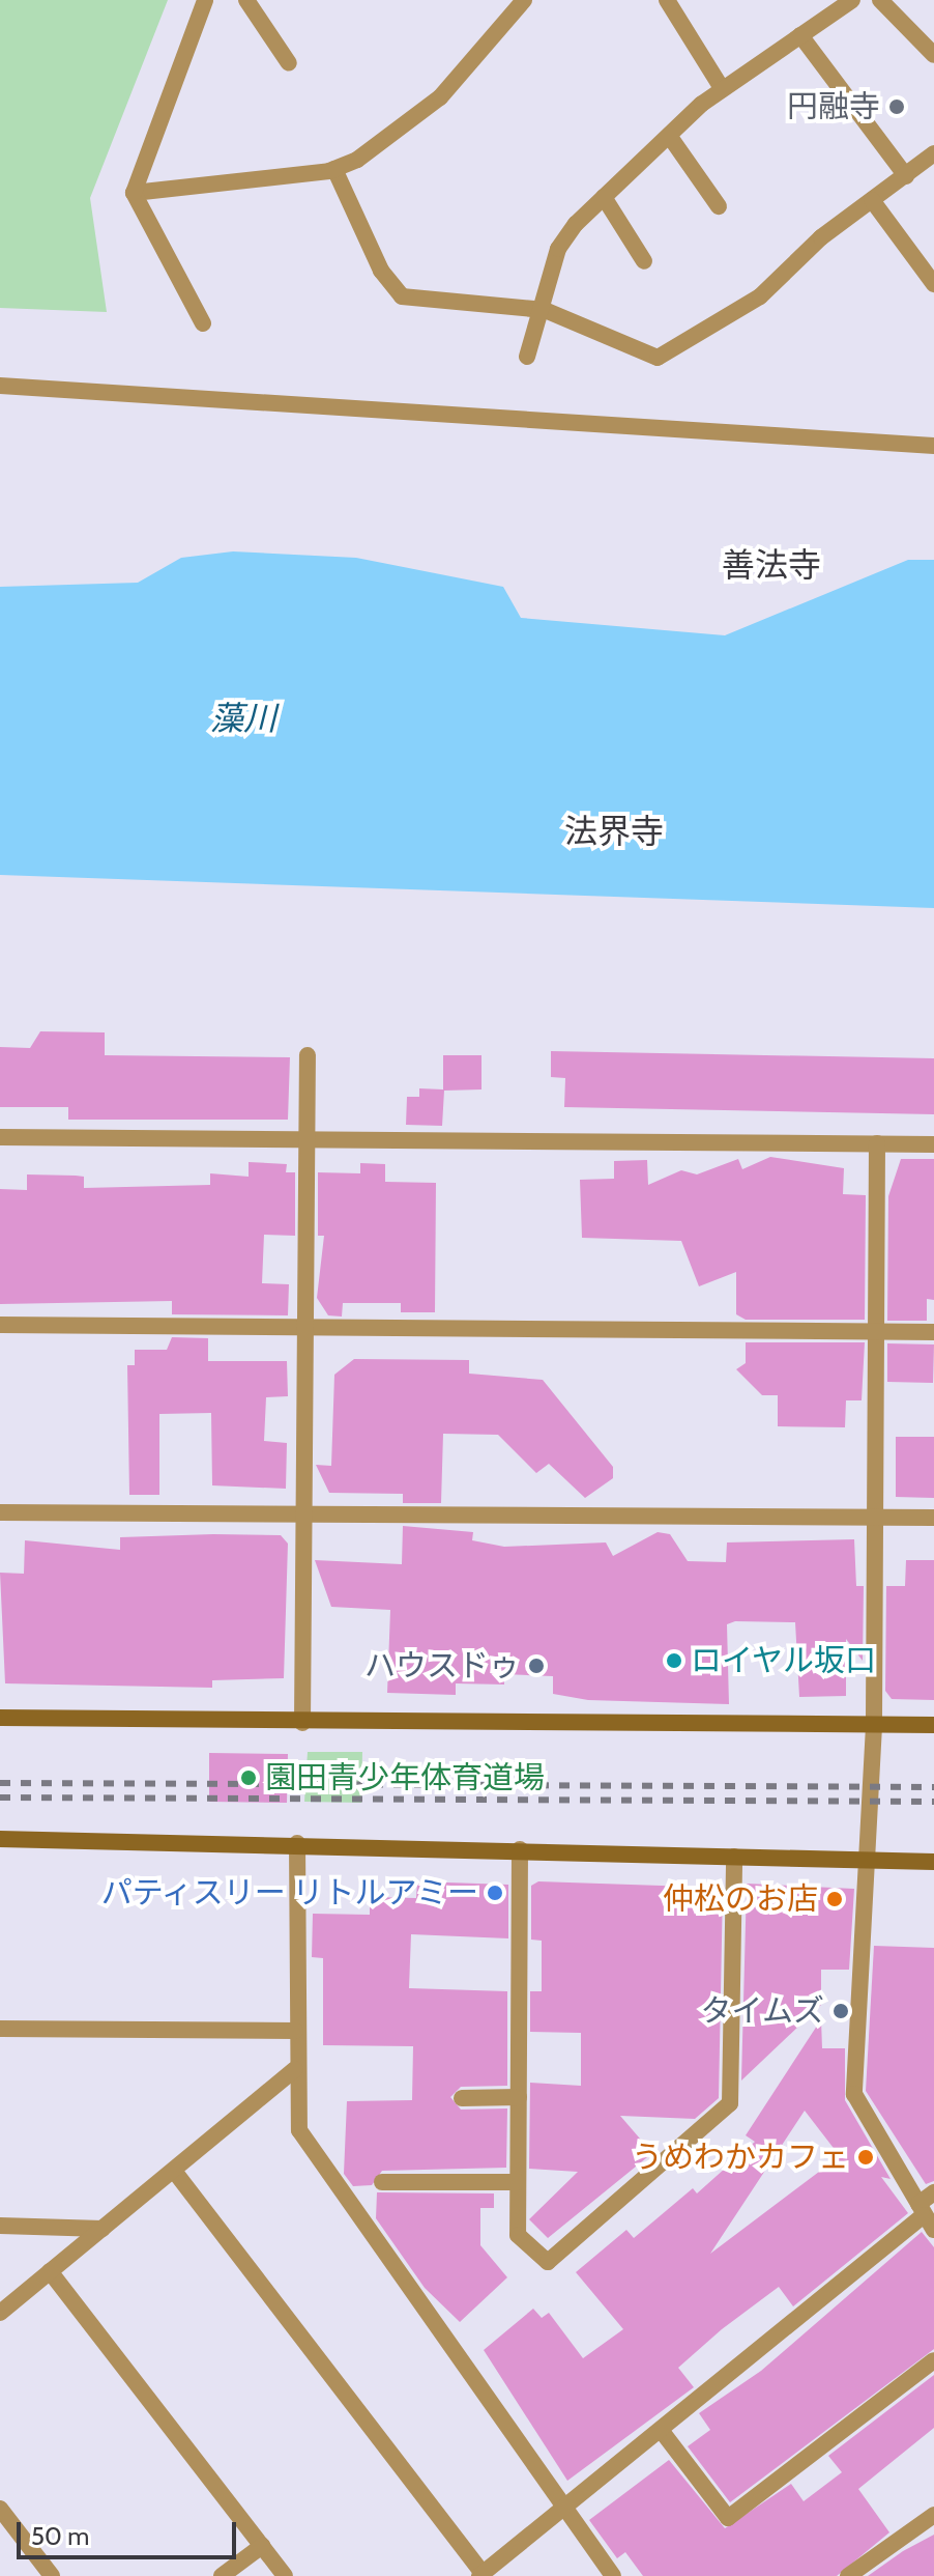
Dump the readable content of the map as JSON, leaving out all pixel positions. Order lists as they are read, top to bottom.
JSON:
{
  "districts": ["善法寺", "法界寺"],
  "water": ["藻川"],
  "places": [
    "円融寺",
    "ロイヤル坂口",
    "ハウスドゥ",
    "園田青少年体育道場",
    "パティスリー リトルアミー",
    "仲松のお店",
    "タイムズ",
    "うめわかカフェ"
  ],
  "scale_bar": "50 m"
}
